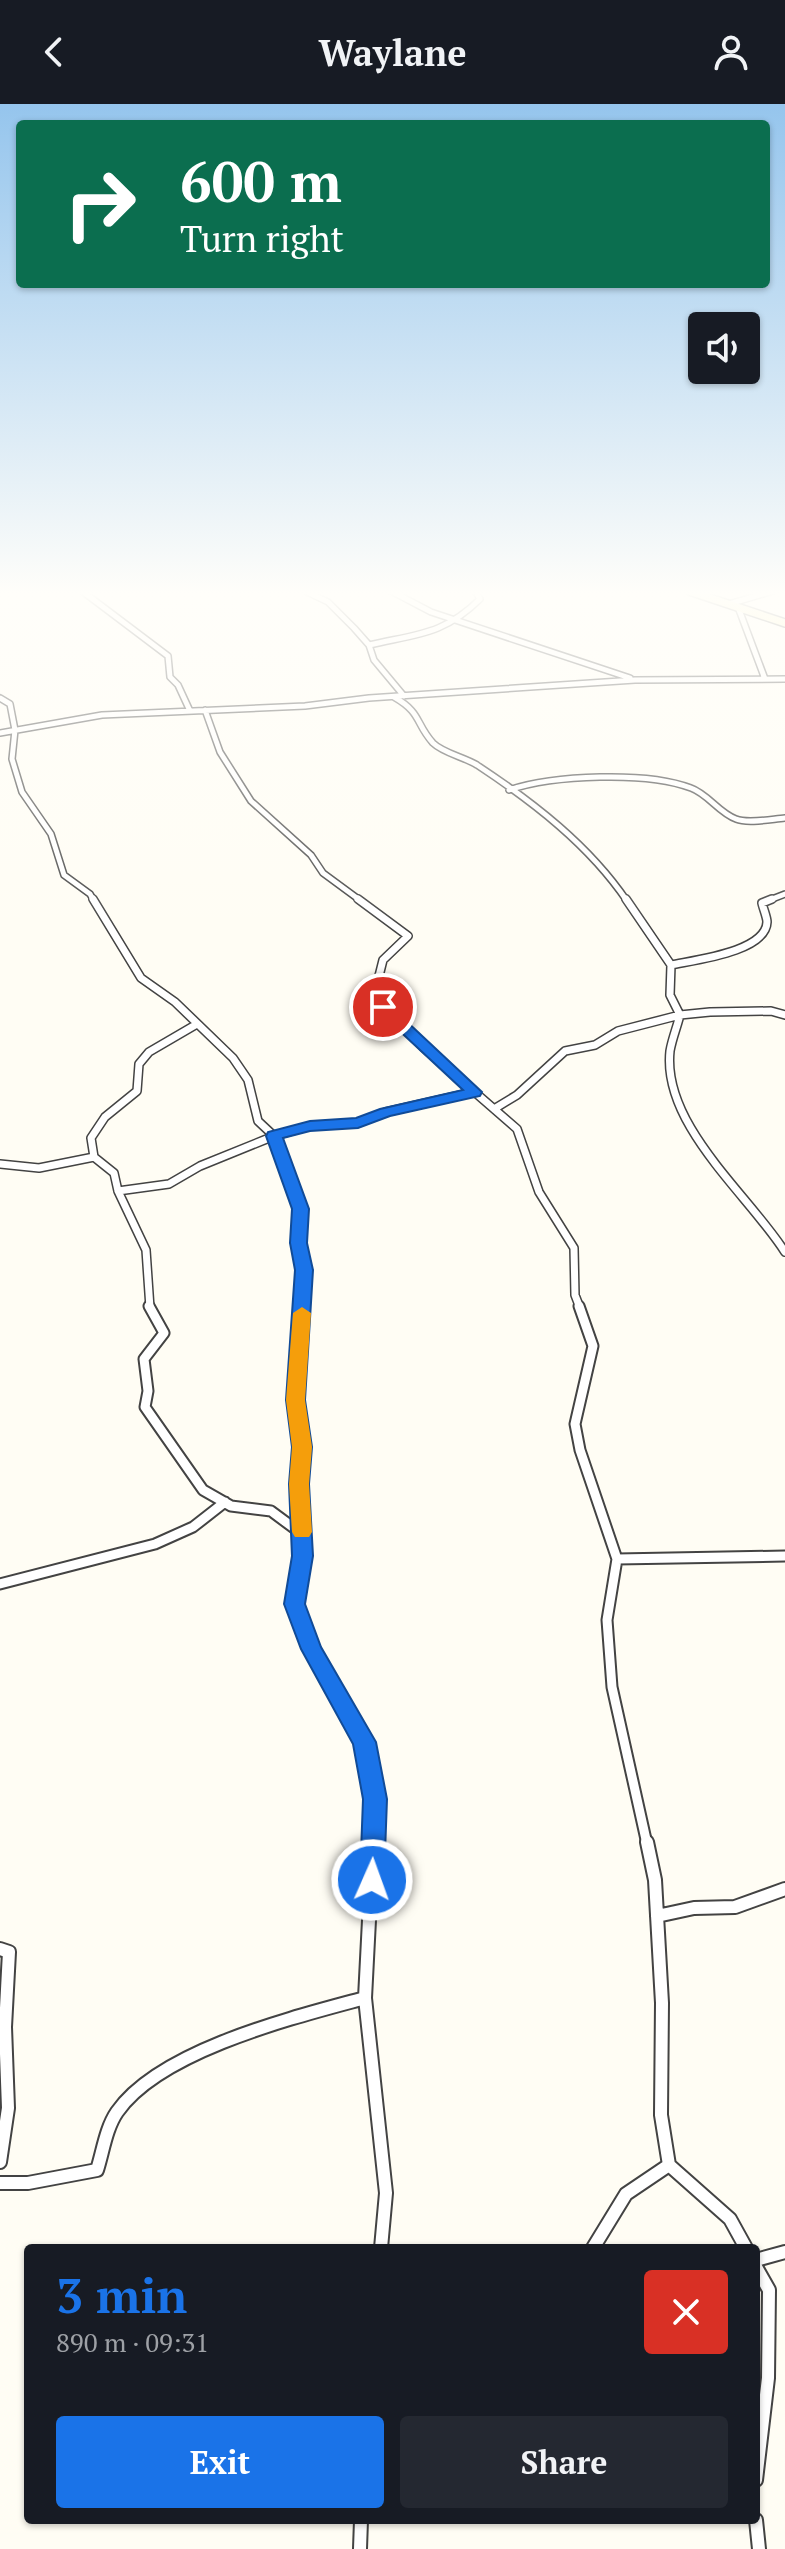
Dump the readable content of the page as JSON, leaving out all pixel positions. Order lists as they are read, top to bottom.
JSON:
{
  "page": {
    "header": "Waylane",
    "turn": ["600 m", "Turn right"],
    "heading": ["3 min", "890 m · 09:31"],
    "buttons": ["Exit", "Share"]
  }
}
